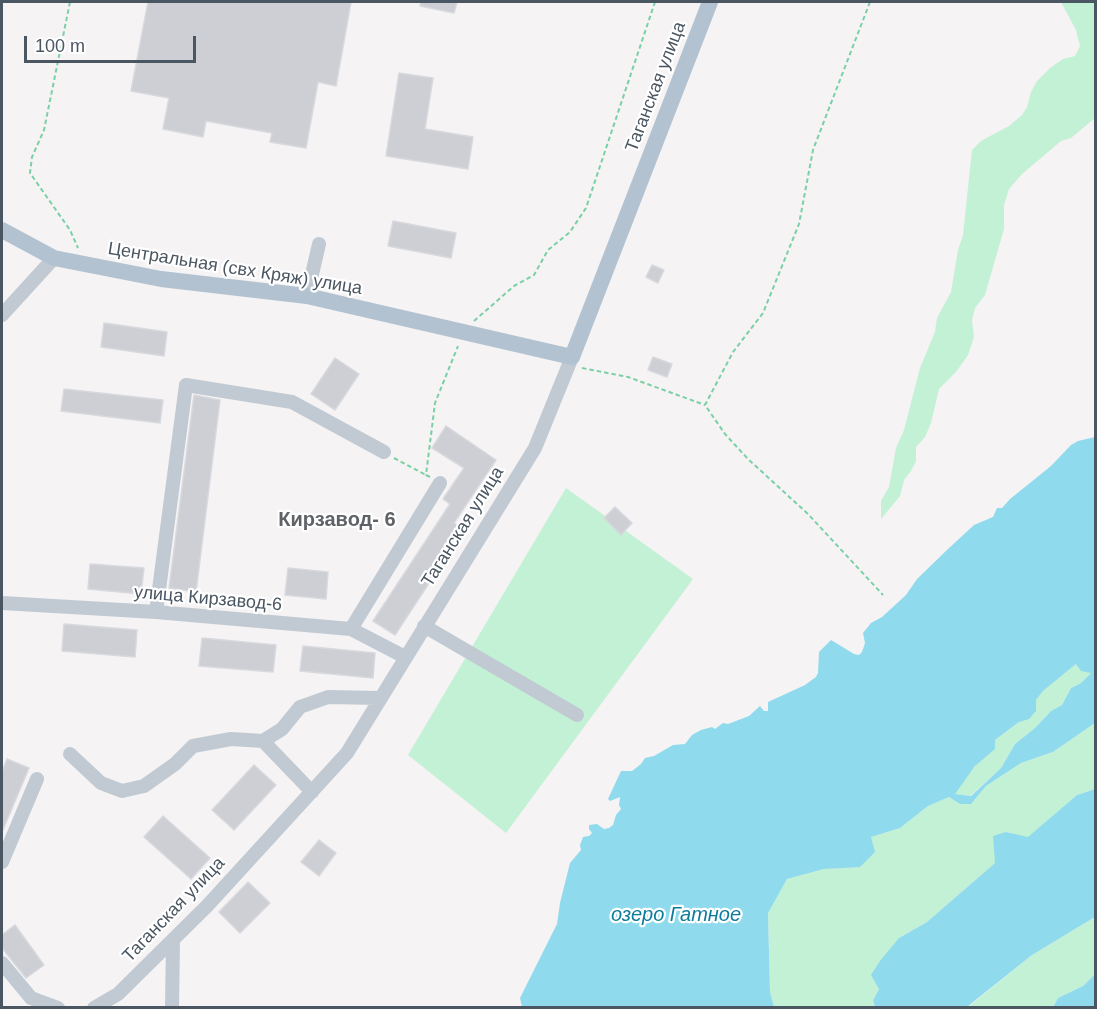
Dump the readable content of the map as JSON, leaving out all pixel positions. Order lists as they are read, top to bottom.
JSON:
{
  "streets": {
    "main road": ["Таганская улица", "Центральная (свх Кряж) улица"],
    "street": ["улица Кирзавод-6"]
  },
  "crossings": [
    ["Таганская улица", "Центральная (свх Кряж) улица"],
    ["Таганская улица", "улица Кирзавод-6"]
  ],
  "districts": ["Кирзавод- 6"],
  "water": ["озеро Гатное"],
  "scale_bar": "100 m"
}
